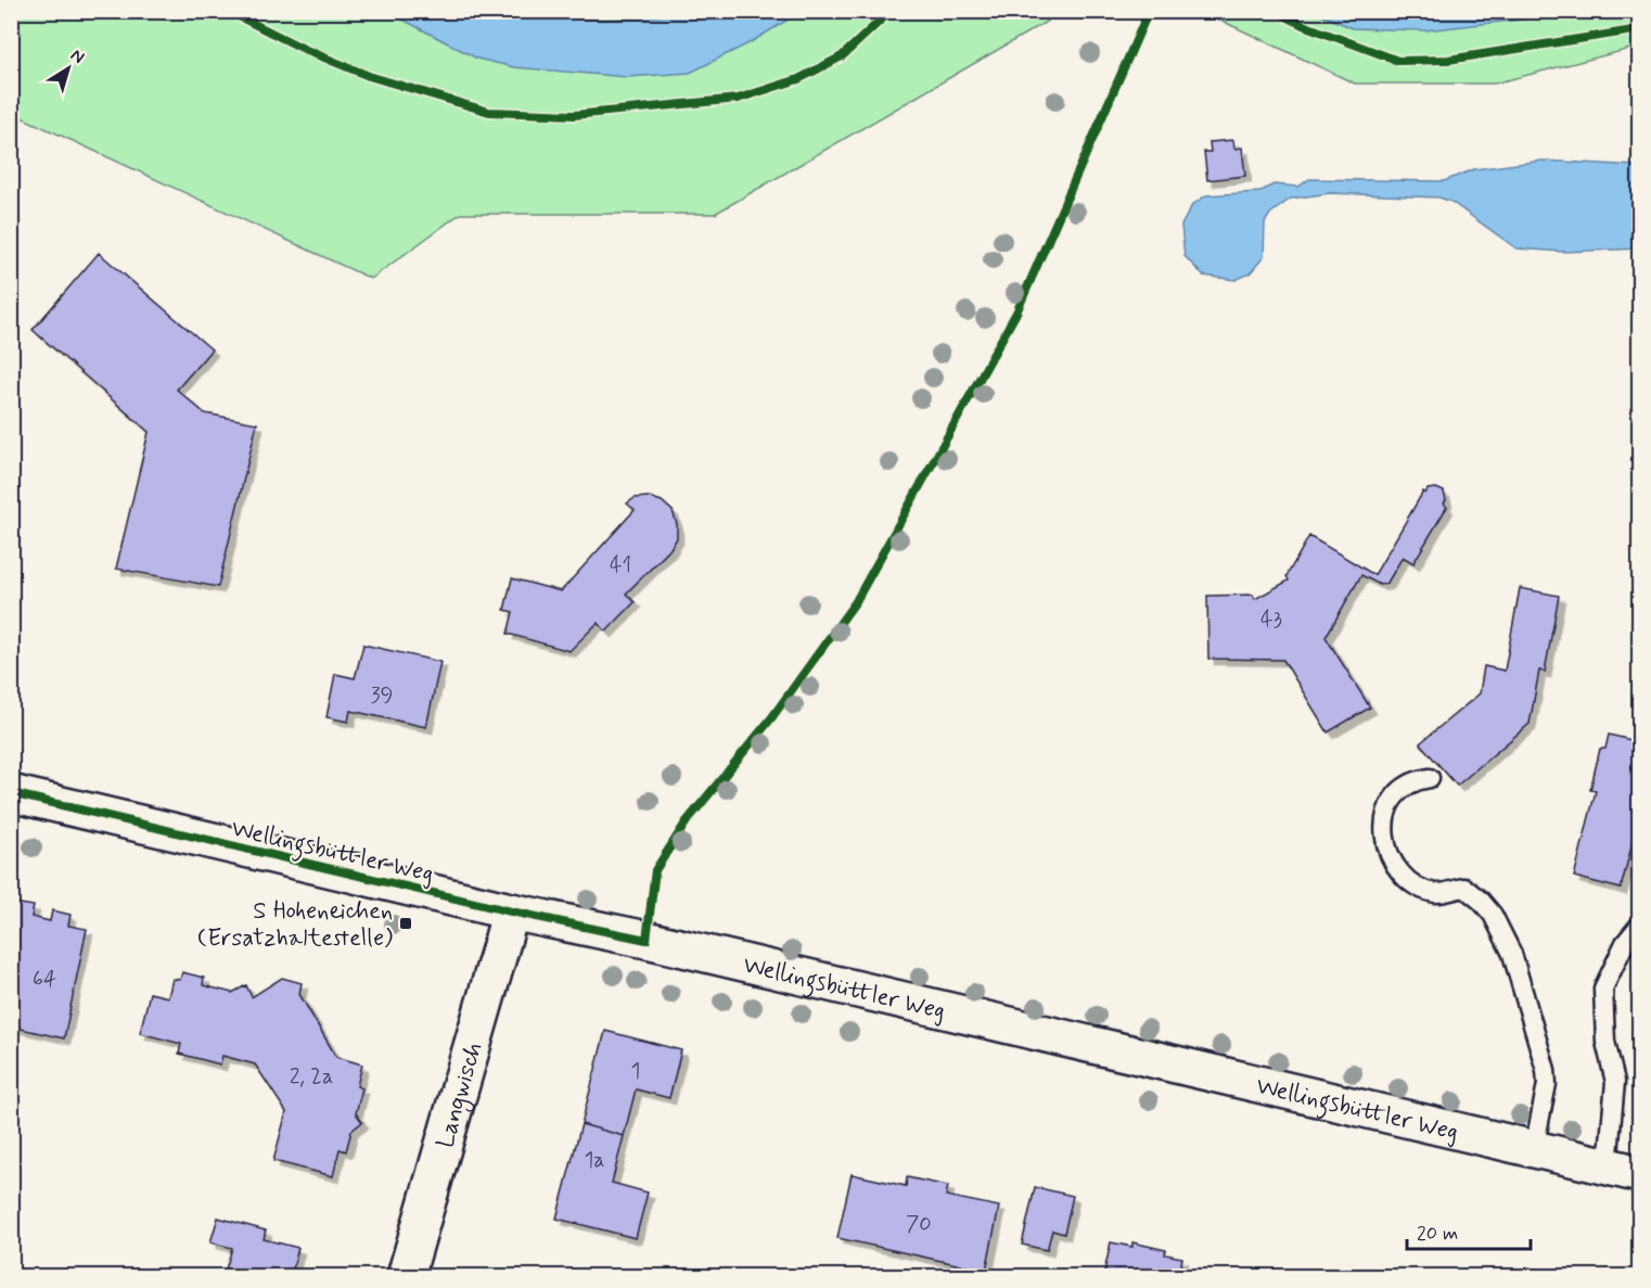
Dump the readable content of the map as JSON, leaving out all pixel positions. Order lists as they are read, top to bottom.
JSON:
{
  "streets": {
    "main road": ["Wellingsbüttler Weg", "Langwisch"]
  },
  "crossings": [
    ["Wellingsbüttler Weg", "Langwisch"]
  ],
  "places": {
    "transit": ["S Hoheneichen (Ersatzhaltestelle)"]
  },
  "house_numbers": [
    "41",
    "43",
    "39",
    "64",
    "1",
    "2, 2a",
    "1a",
    "70"
  ],
  "scale_bar": "20 m",
  "north": "top right"
}
